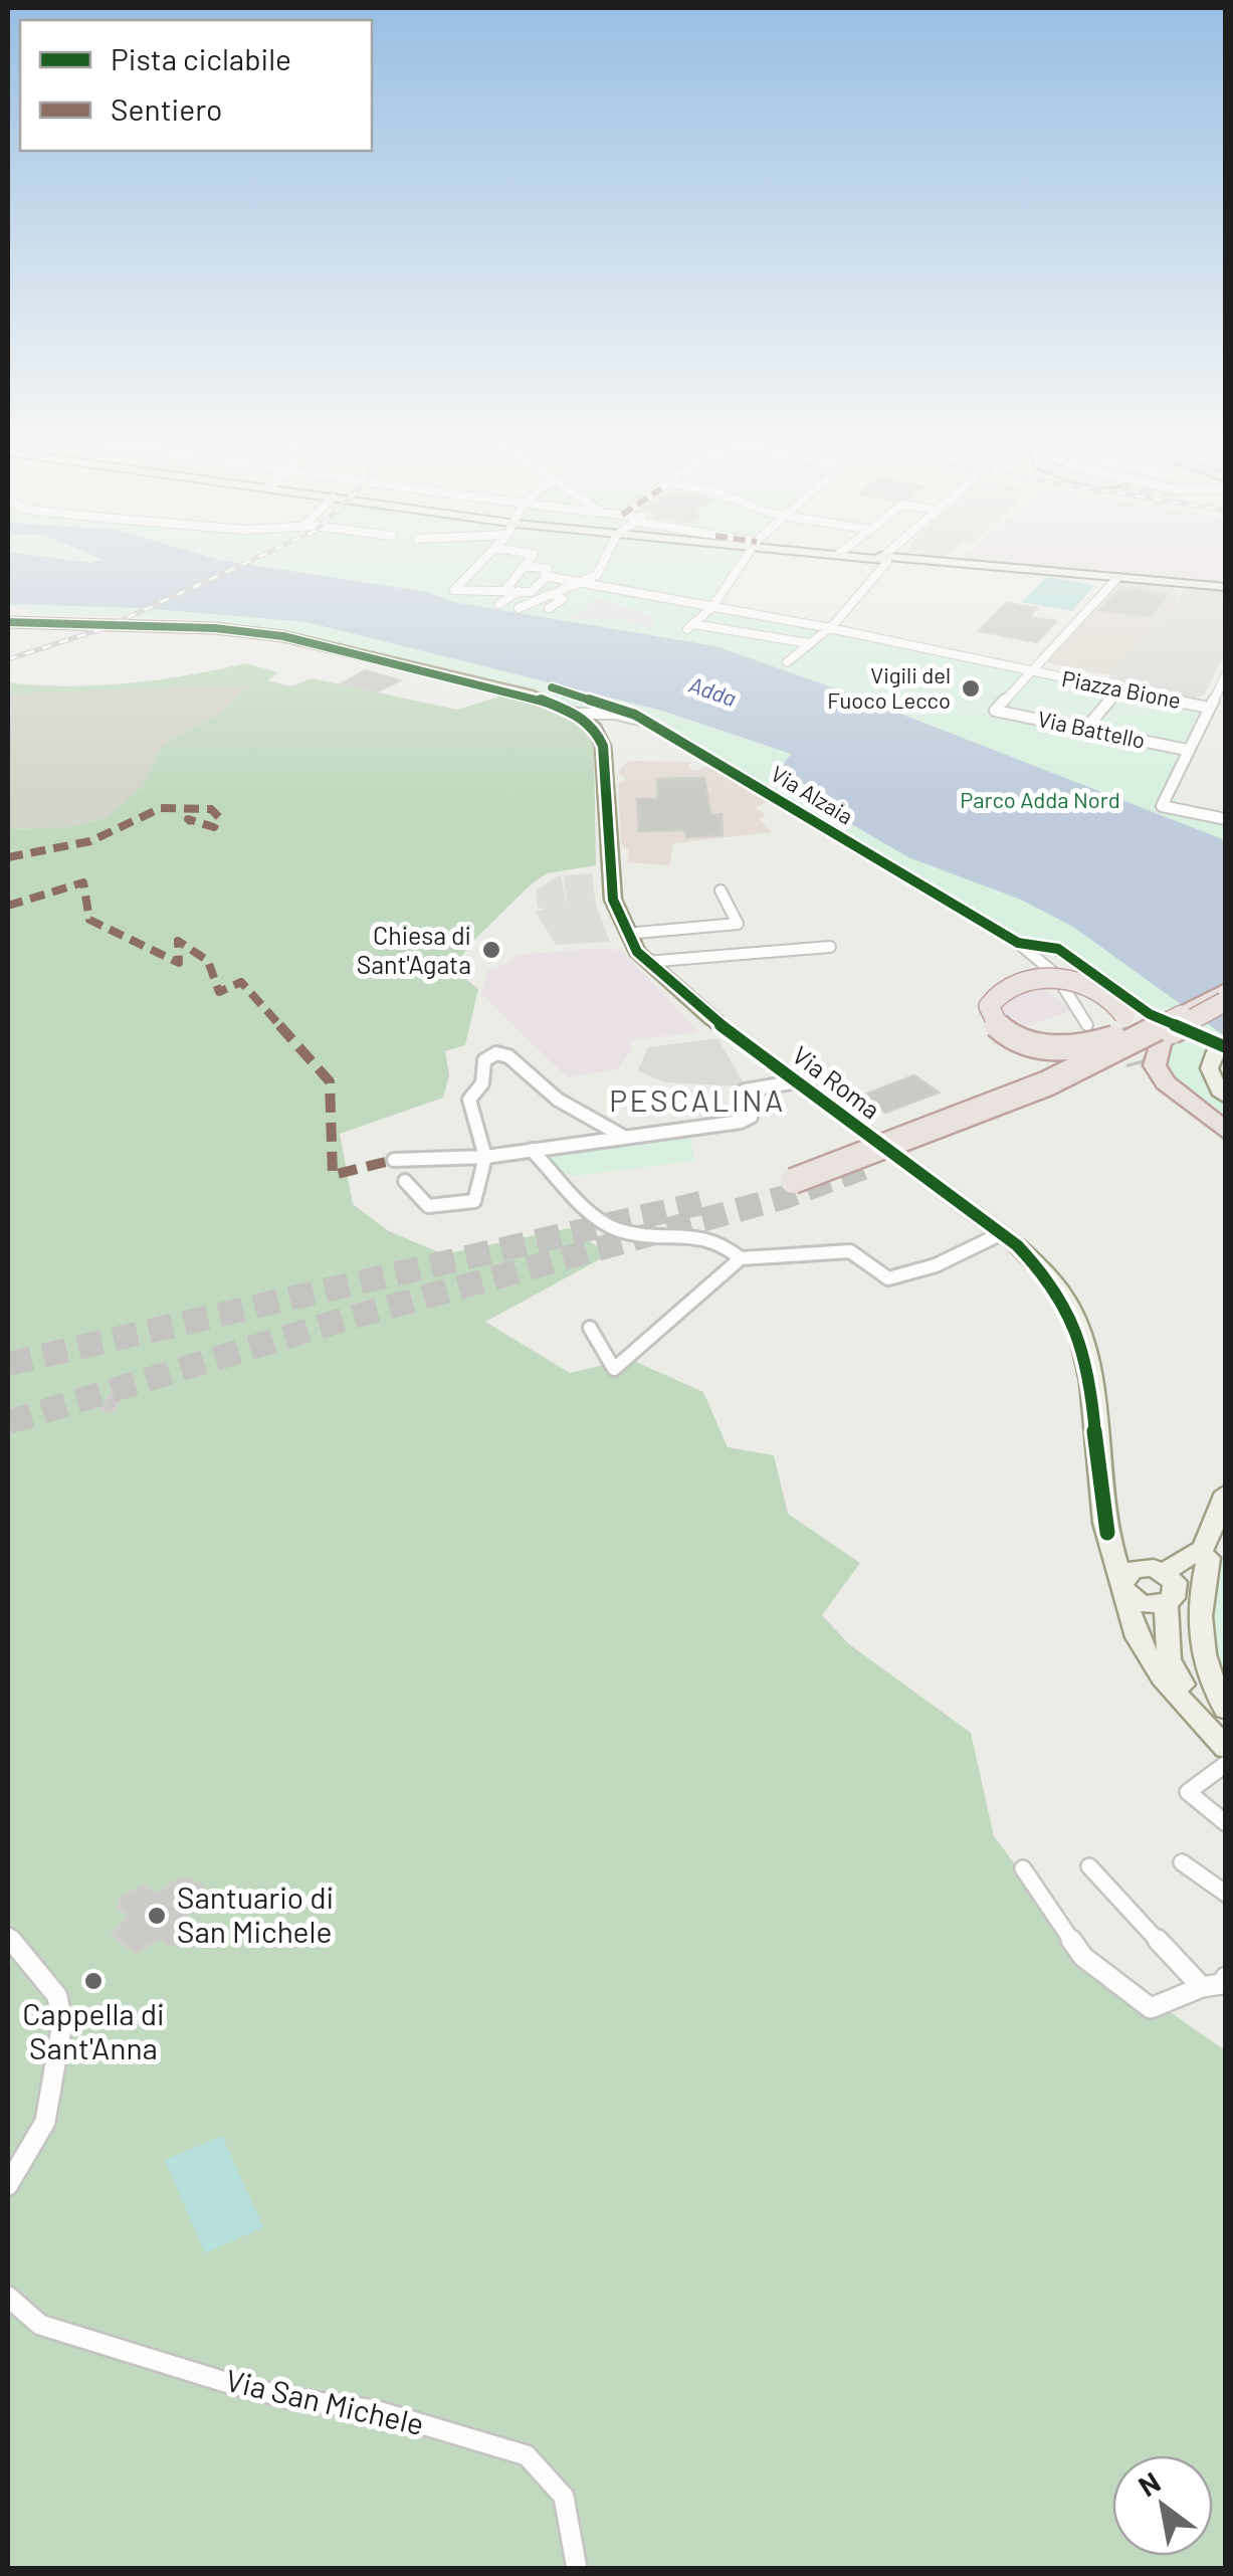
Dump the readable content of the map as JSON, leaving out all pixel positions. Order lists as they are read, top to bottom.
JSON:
{
  "streets": {
    "main road": ["Via Roma"],
    "street": [
      "Piazza Bione",
      "Via Battello",
      "Via Alzaia",
      "Via San Michele"
    ]
  },
  "crossings": [
    ["Piazza Bione", "Via Battello"],
    ["Via Alzaia", "Via Roma"]
  ],
  "districts": ["PESCALINA"],
  "water": ["Adda"],
  "parks": ["Parco Adda Nord"],
  "places": [
    "Vigili del Fuoco Lecco",
    "Chiesa di Sant'Agata",
    "Santuario di San Michele",
    "Cappella di Sant'Anna"
  ],
  "legend": ["Pista ciclabile", "Sentiero"],
  "north": "top left"
}
